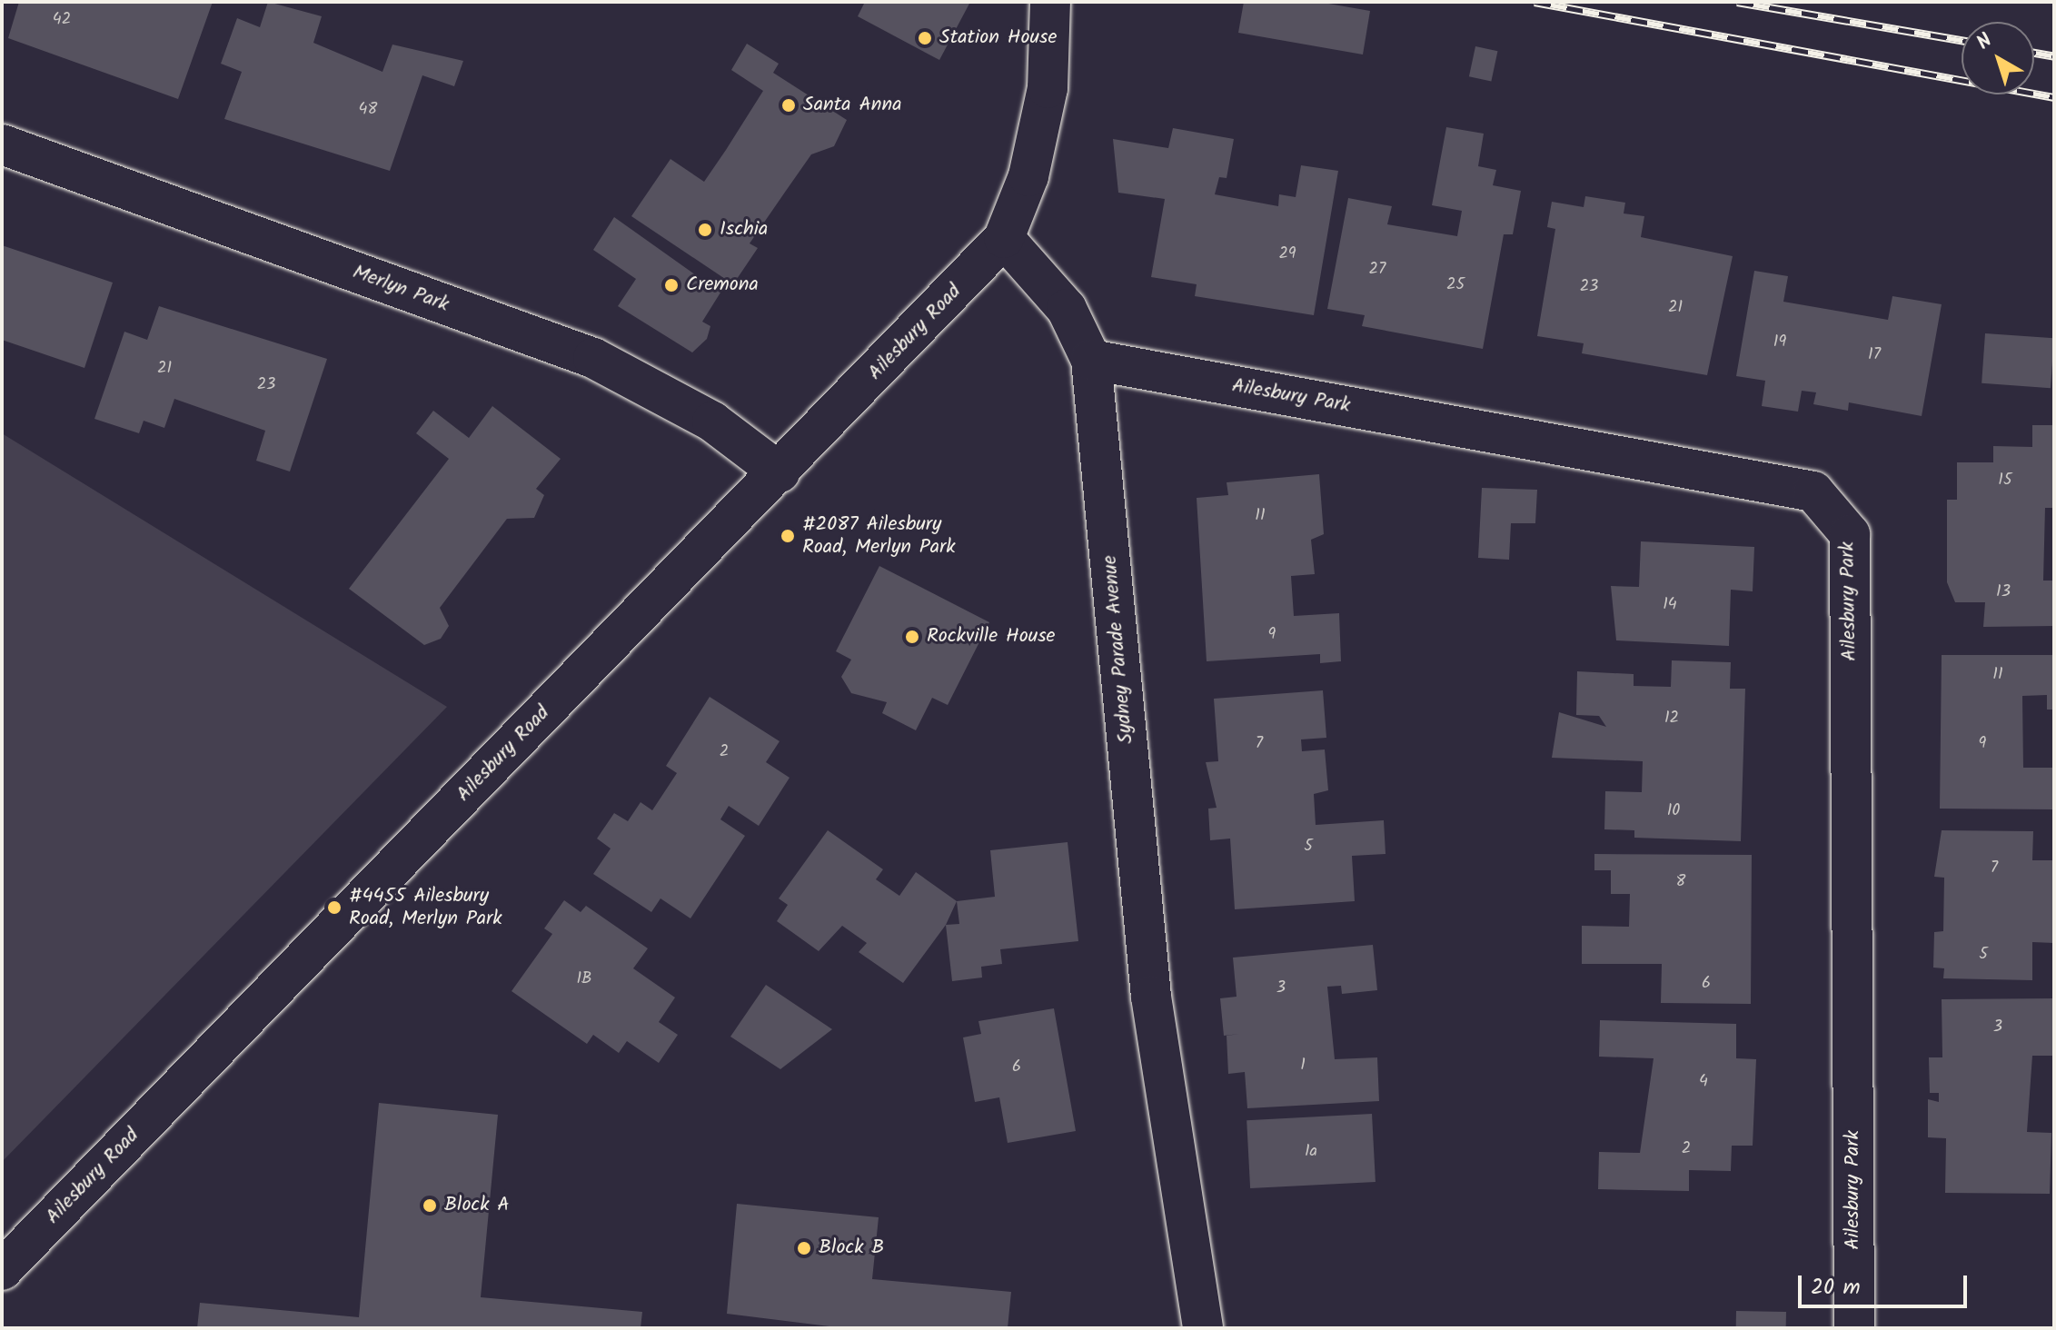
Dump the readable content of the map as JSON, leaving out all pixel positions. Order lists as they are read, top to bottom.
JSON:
{
  "streets": {
    "street": [
      "Merlyn Park",
      "Ailesbury Road",
      "Ailesbury Park",
      "Sydney Parade Avenue"
    ]
  },
  "crossings": [
    ["Merlyn Park", "Ailesbury Road"],
    ["Ailesbury Road", "Sydney Parade Avenue"],
    ["Ailesbury Park", "Sydney Parade Avenue"]
  ],
  "places": [
    "Station House",
    "Santa Anna",
    "Ischia",
    "Cremona",
    "#2087 Ailesbury Road, Merlyn Park",
    "Rockville House",
    "#4455 Ailesbury Road, Merlyn Park",
    "Block A",
    "Block B"
  ],
  "house_numbers": [
    "42",
    "48",
    "29",
    "27",
    "25",
    "23",
    "21",
    "19",
    "17",
    "21",
    "23",
    "15",
    "11",
    "13",
    "14",
    "9",
    "11",
    "12",
    "7",
    "9",
    "2",
    "10",
    "5",
    "7",
    "8",
    "5",
    "1B",
    "6",
    "3",
    "3",
    "1",
    "6",
    "4",
    "2",
    "1a"
  ],
  "scale_bar": "20 m",
  "north": "top left"
}
